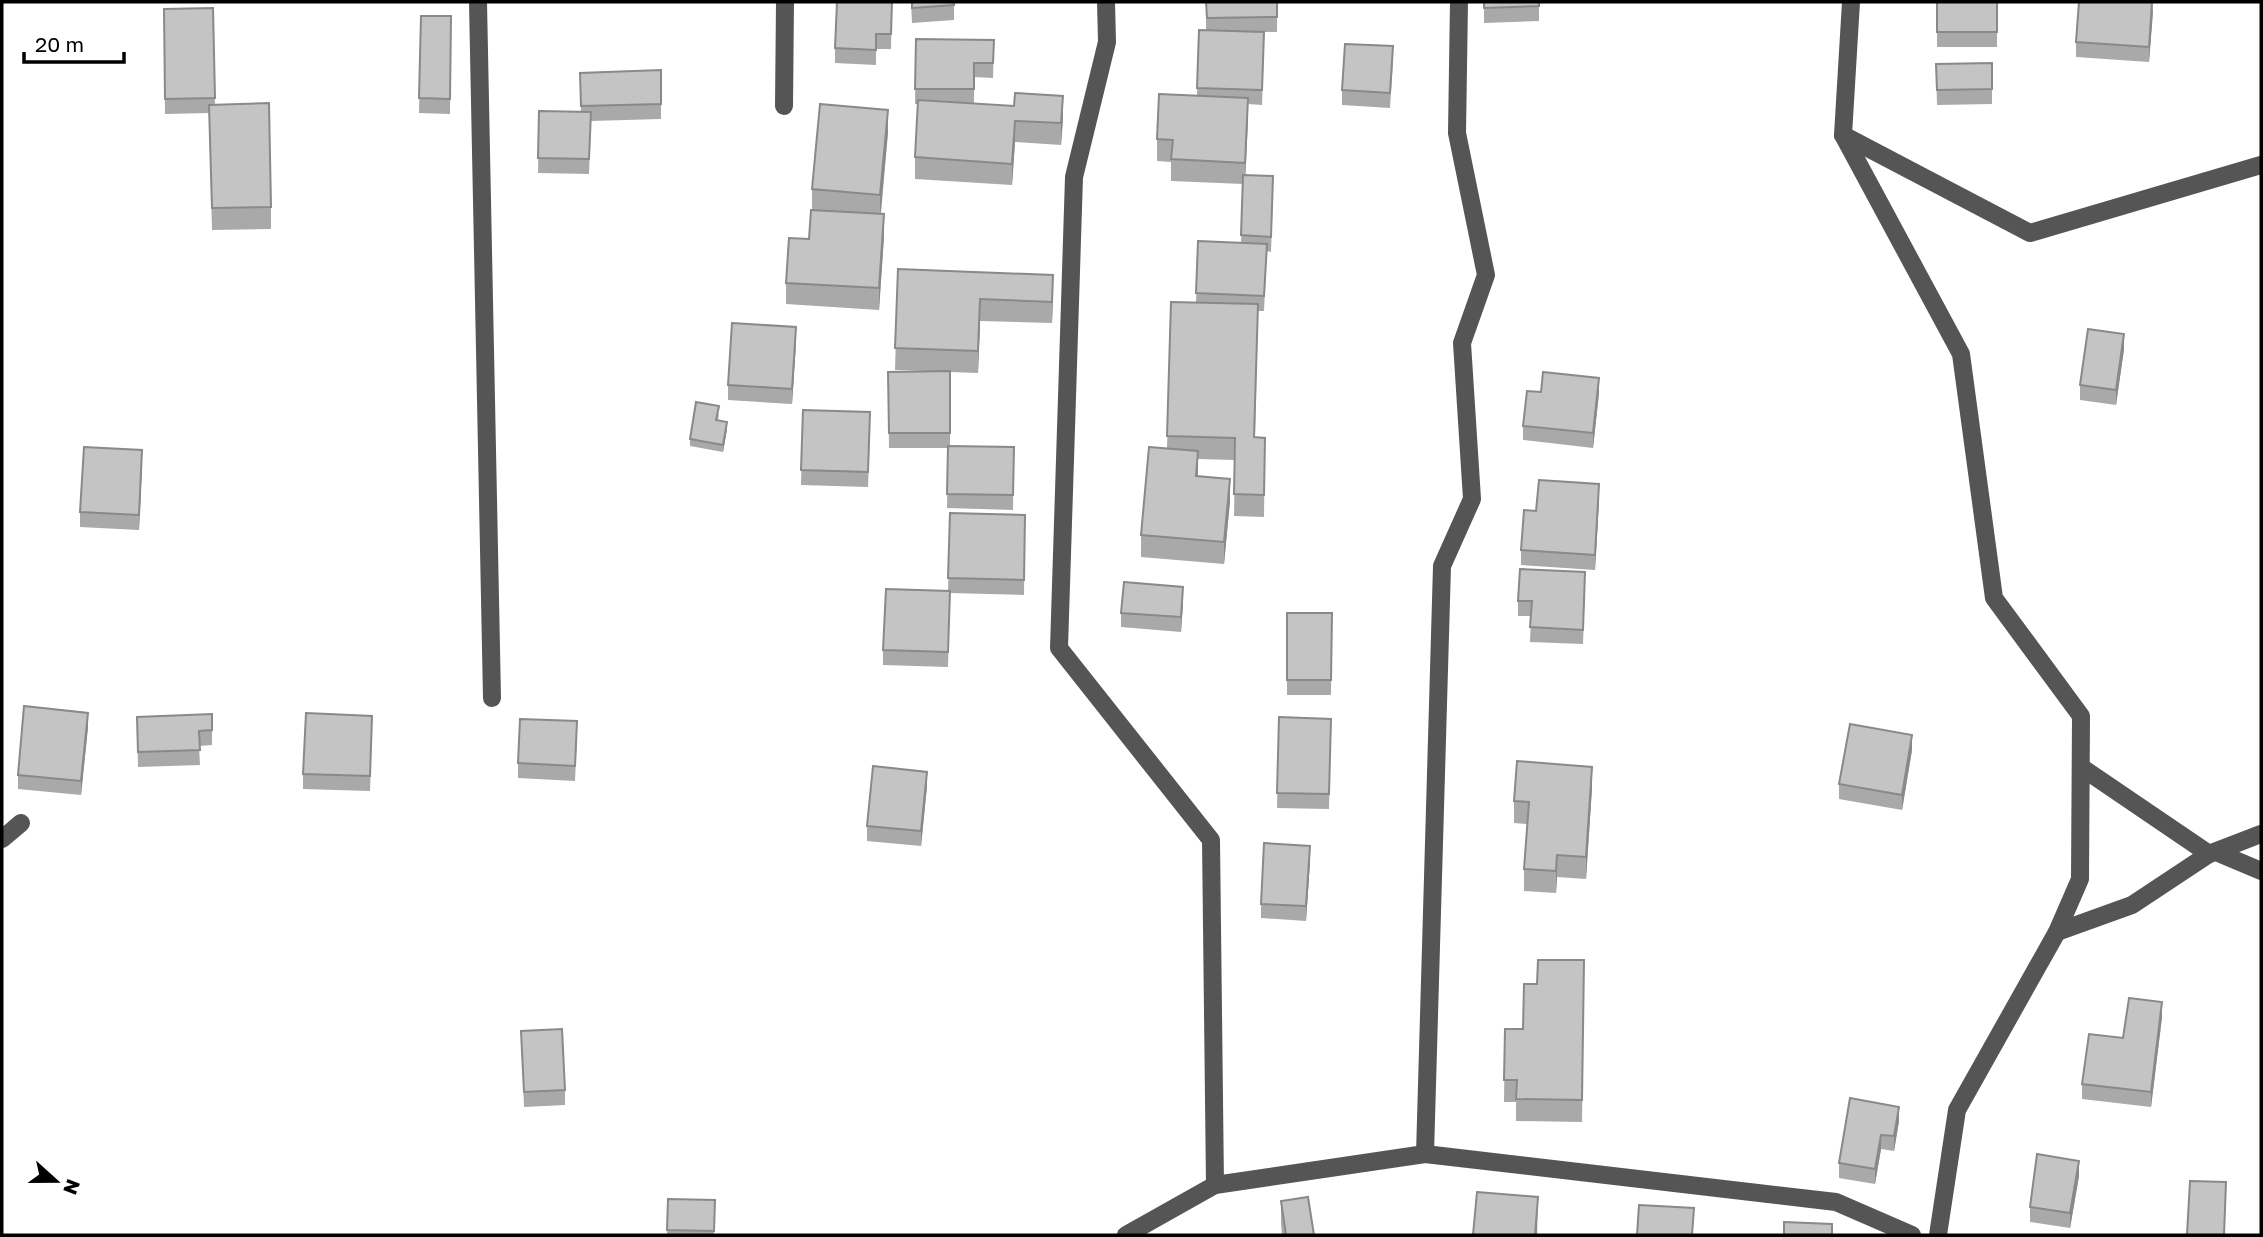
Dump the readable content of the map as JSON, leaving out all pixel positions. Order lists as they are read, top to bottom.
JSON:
{
  "scale_bar": "20 m",
  "north": "right"
}
